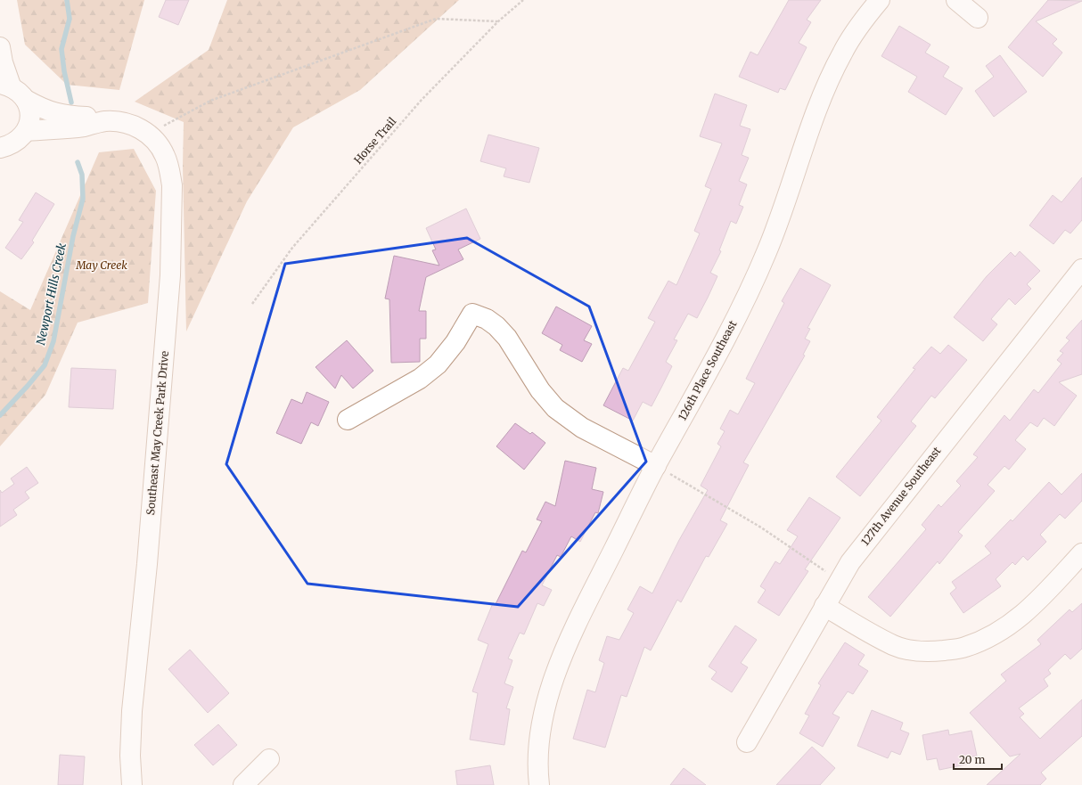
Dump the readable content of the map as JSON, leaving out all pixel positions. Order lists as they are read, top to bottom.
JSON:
{
  "streets": {
    "street": ["126th Place Southeast", "Southeast May Creek Park Drive", "127th Avenue Southeast"],
    "path": ["Horse Trail"]
  },
  "water": ["Newport Hills Creek"],
  "parks": ["May Creek"],
  "scale_bar": "20 m"
}
